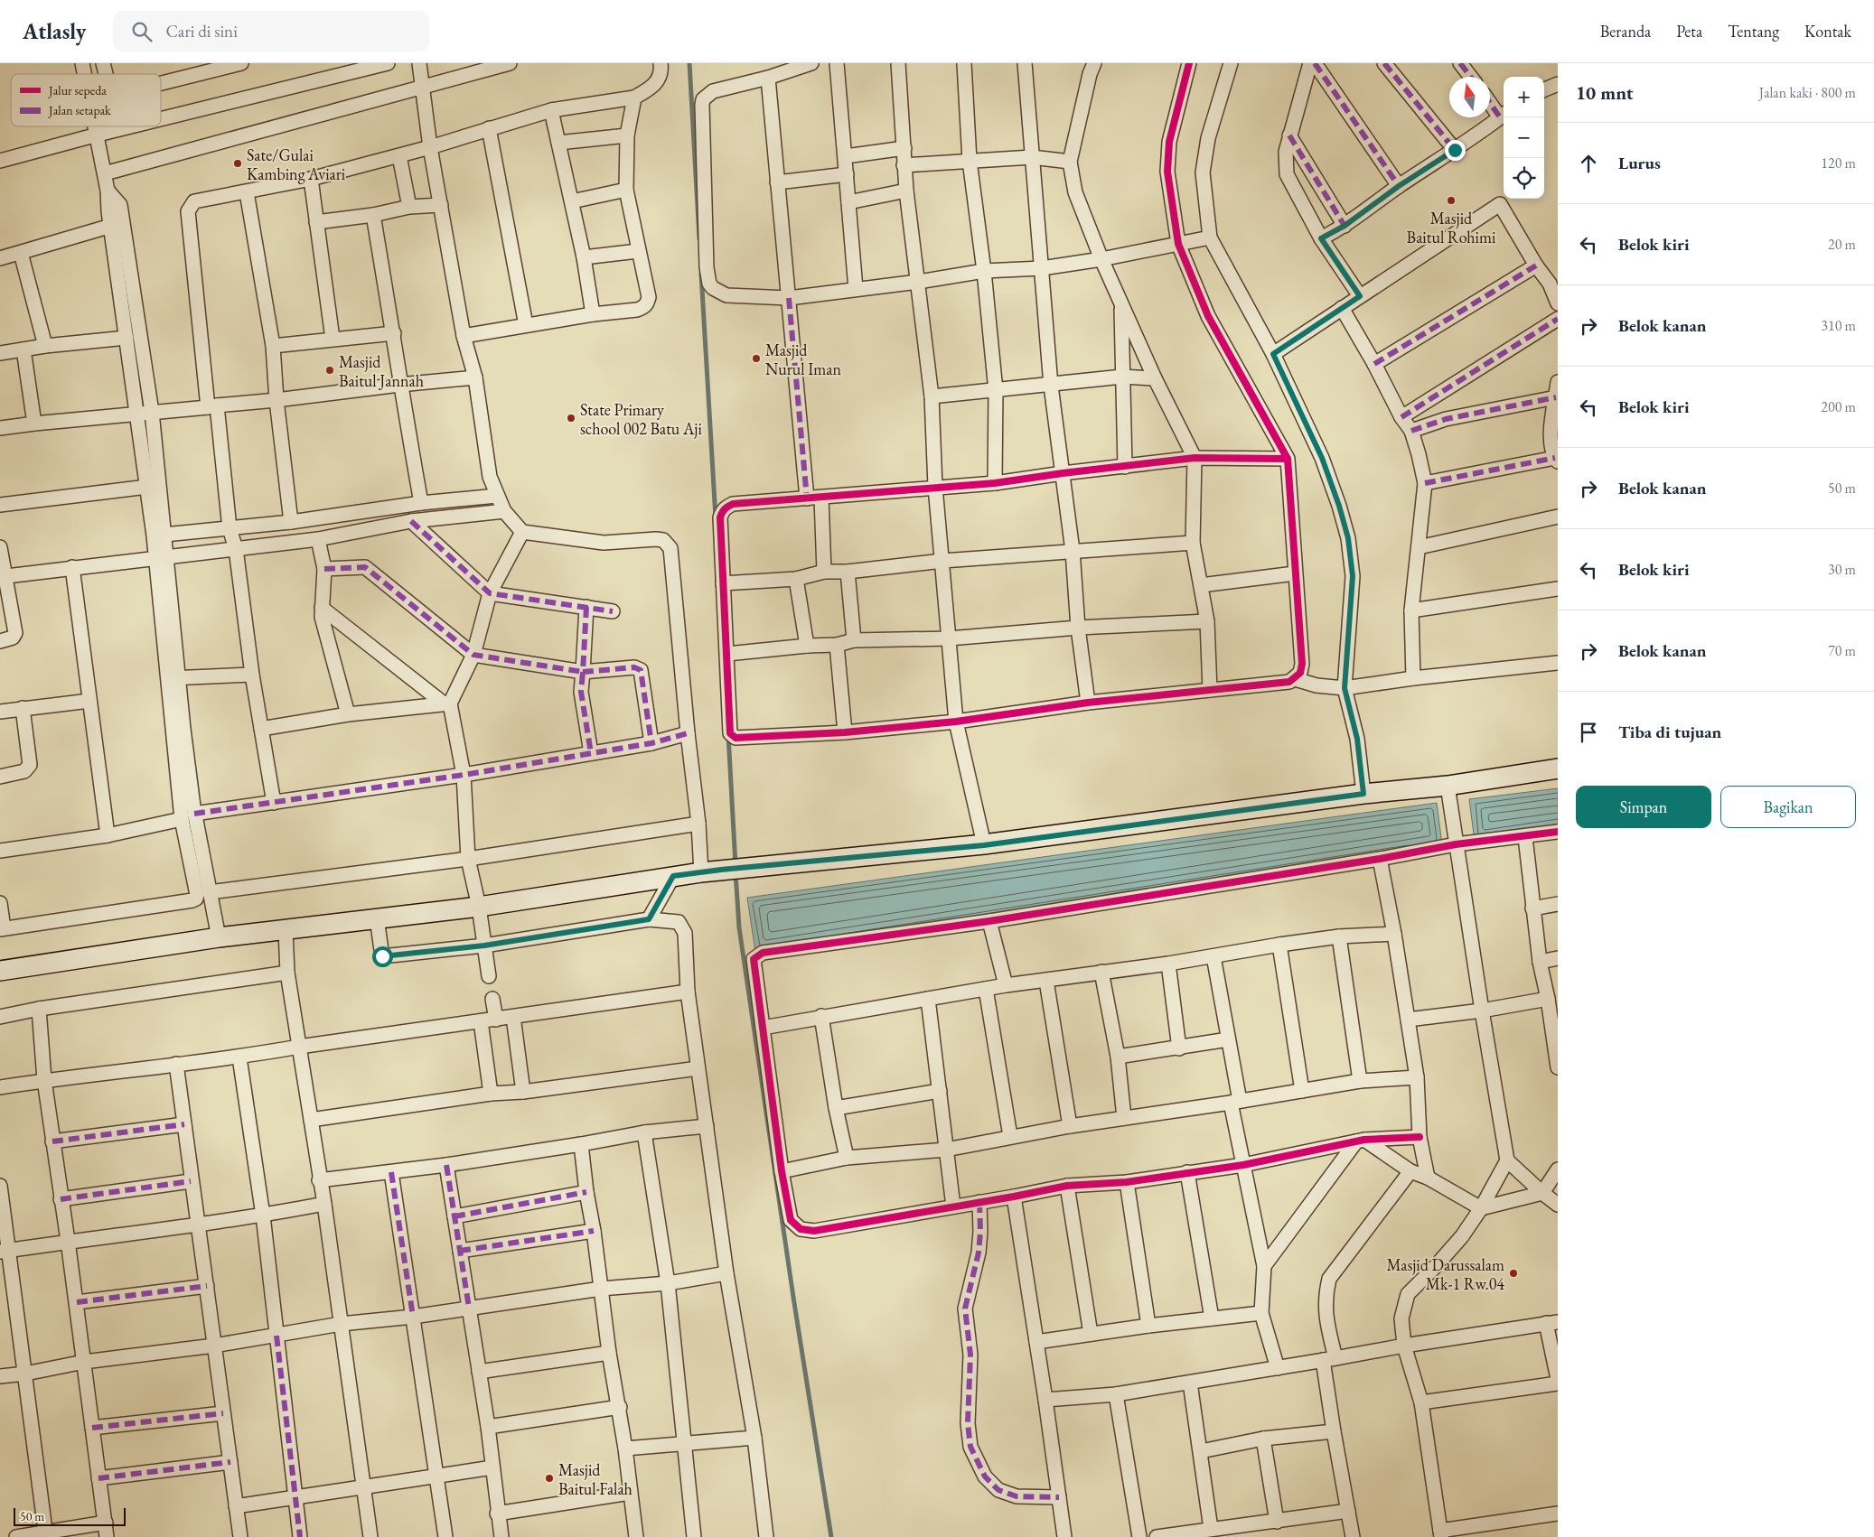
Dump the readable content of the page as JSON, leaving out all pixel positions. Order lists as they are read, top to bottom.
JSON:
{
  "places": [
    "Sate/Gulai Kambing Aviari",
    "Masjid Baitul Rohimi",
    "Masjid Nurul Iman",
    "Masjid Baitul Jannah",
    "State Primary school 002 Batu Aji",
    "Masjid Darussalam Mk-1 Rw.04",
    "Masjid Baitul Falah"
  ],
  "legend": ["Jalur sepeda", "Jalan setapak"],
  "scale_bar": "50 m",
  "north": "top",
  "page": {
    "header": "Atlasly",
    "search": "Cari di sini",
    "nav": [
      "Beranda",
      "Peta",
      "Tentang",
      "Kontak"
    ],
    "heading": ["10 mnt", "Jalan kaki · 800 m"],
    "map_buttons": ["+", "−"],
    "list": [
      ["Lurus", "120 m"],
      ["Belok kiri", "20 m"],
      ["Belok kanan", "310 m"],
      ["Belok kiri", "200 m"],
      ["Belok kanan", "50 m"],
      ["Belok kiri", "30 m"],
      ["Belok kanan", "70 m"],
      "Tiba di tujuan"
    ],
    "buttons": ["Simpan", "Bagikan"],
    "scale": "50 m"
  }
}
